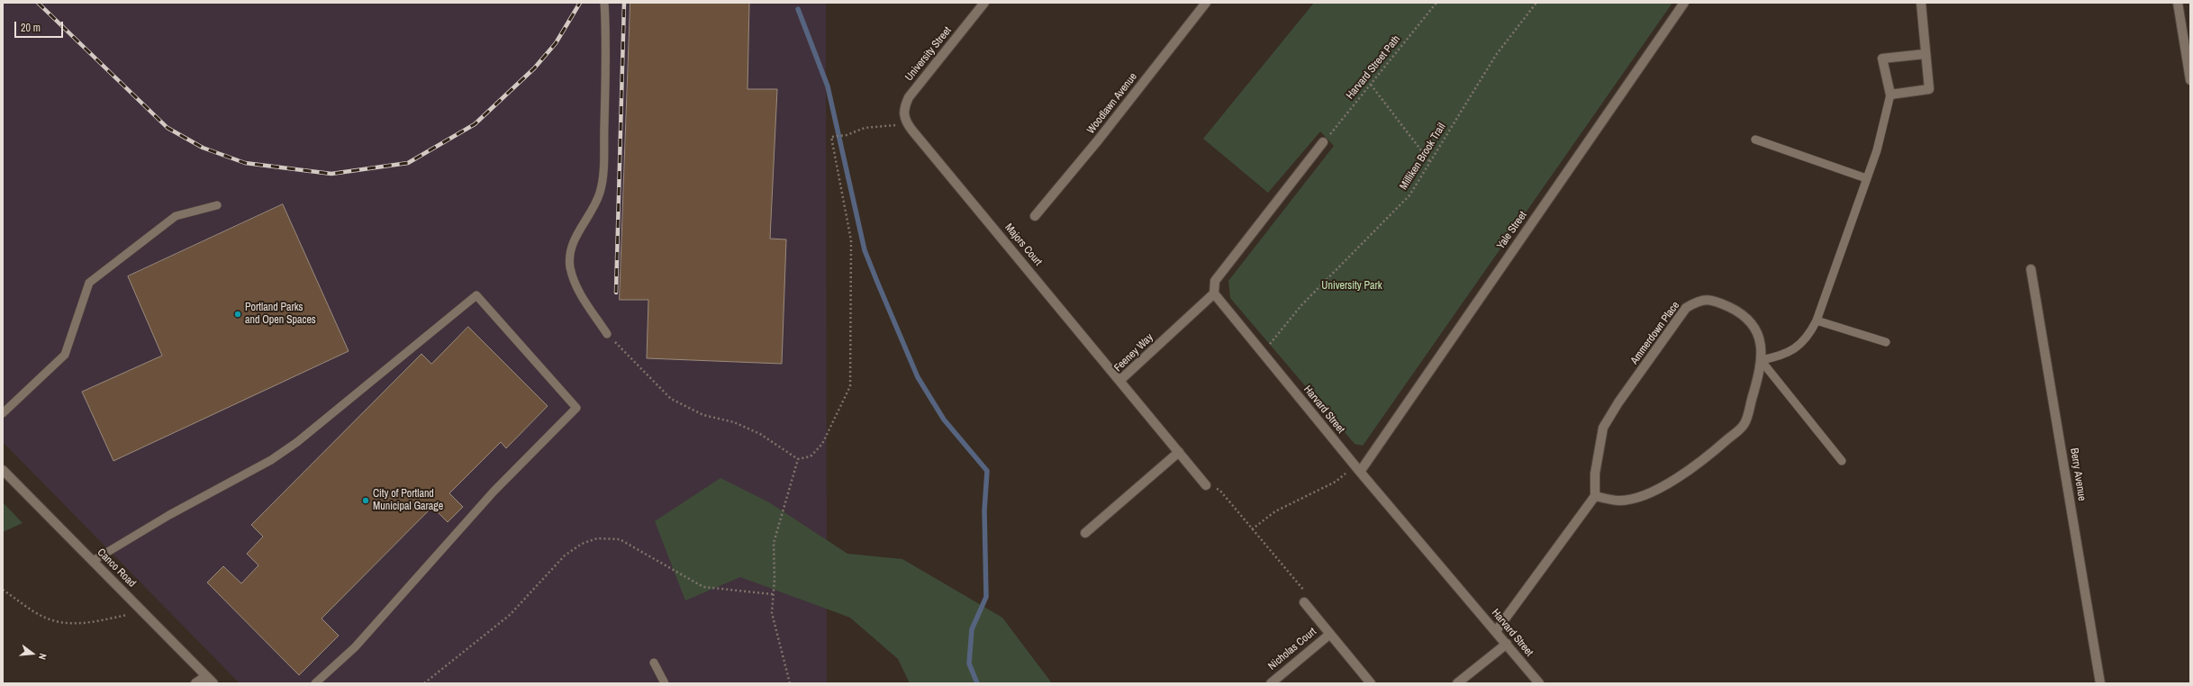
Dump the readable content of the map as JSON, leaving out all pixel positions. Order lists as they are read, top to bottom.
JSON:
{
  "streets": {
    "street": [
      "University Street",
      "Woodlawn Avenue",
      "Yale Street",
      "Majors Court",
      "Ammerdown Place",
      "Feeney Way",
      "Harvard Street",
      "Berry Avenue",
      "Canco Road",
      "Nicholas Court"
    ],
    "path": ["Harvard Street Path", "Milliken Brook Trail"]
  },
  "crossings": [
    ["University Street", "Majors Court"],
    ["Milliken Brook Trail", "Harvard Street"],
    ["Yale Street", "Harvard Street"],
    ["Majors Court", "Feeney Way"],
    ["Feeney Way", "Harvard Street"]
  ],
  "parks": ["University Park"],
  "places": ["Portland Parks and Open Spaces", "City of Portland Municipal Garage"],
  "scale_bar": "20 m",
  "north": "right"
}
